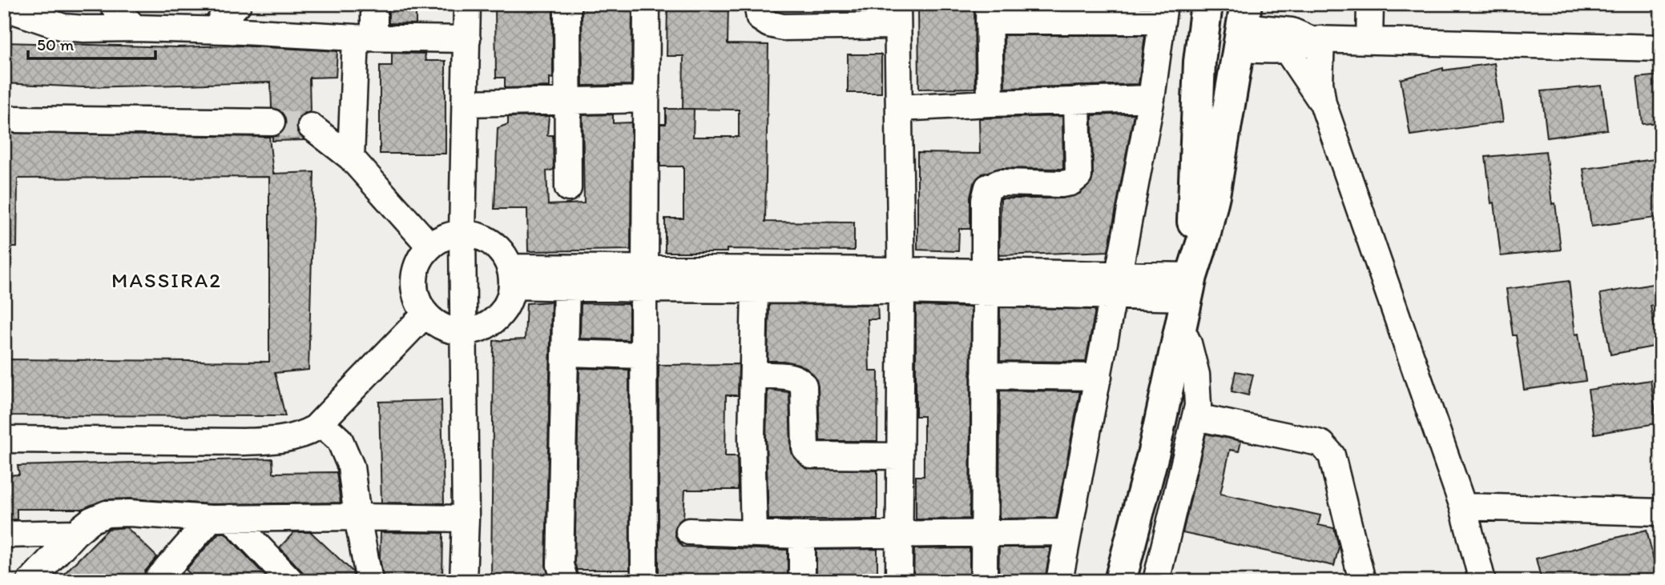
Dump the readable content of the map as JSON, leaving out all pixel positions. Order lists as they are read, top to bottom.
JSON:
{
  "districts": ["MASSIRA2"],
  "scale_bar": "50 m"
}
